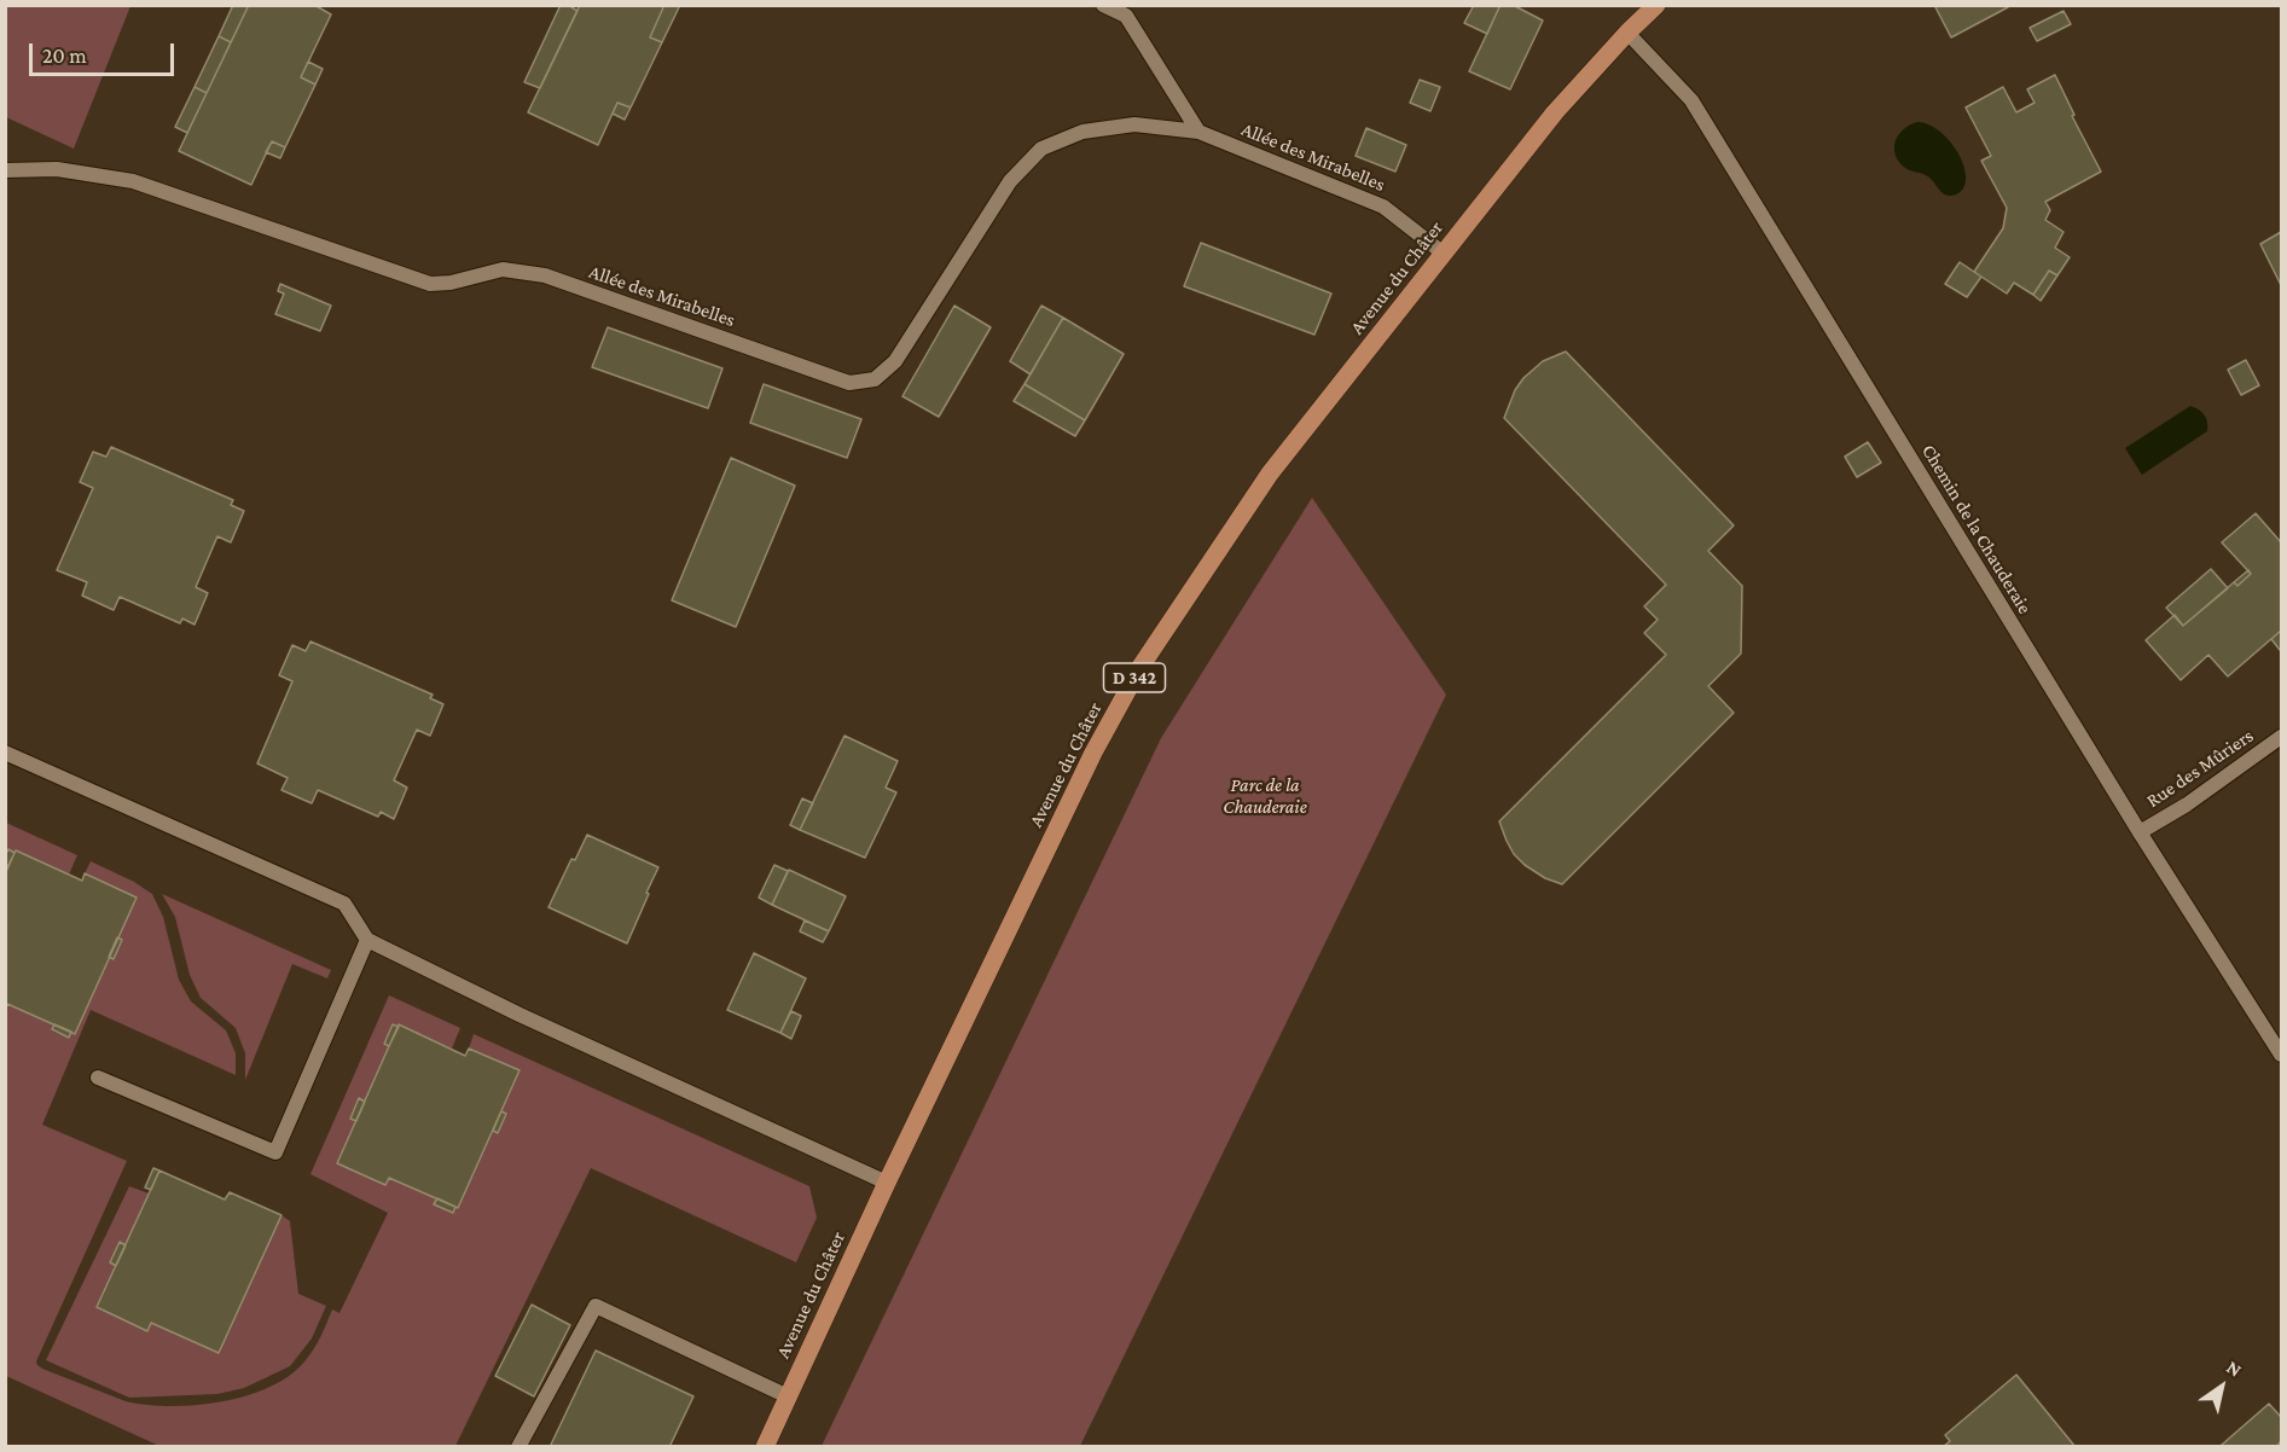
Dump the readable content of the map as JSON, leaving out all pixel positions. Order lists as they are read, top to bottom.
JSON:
{
  "streets": {
    "main road": ["Avenue du Châter", "D 342"],
    "street": ["Allée des Mirabelles", "Chemin de la Chauderaie", "Rue des Mûriers"]
  },
  "crossings": [
    ["Allée des Mirabelles", "Avenue du Châter"],
    ["Avenue du Châter", "Chemin de la Chauderaie"],
    ["Chemin de la Chauderaie", "Rue des Mûriers"]
  ],
  "parks": ["Parc de la Chauderaie"],
  "scale_bar": "20 m",
  "north": "top right"
}
